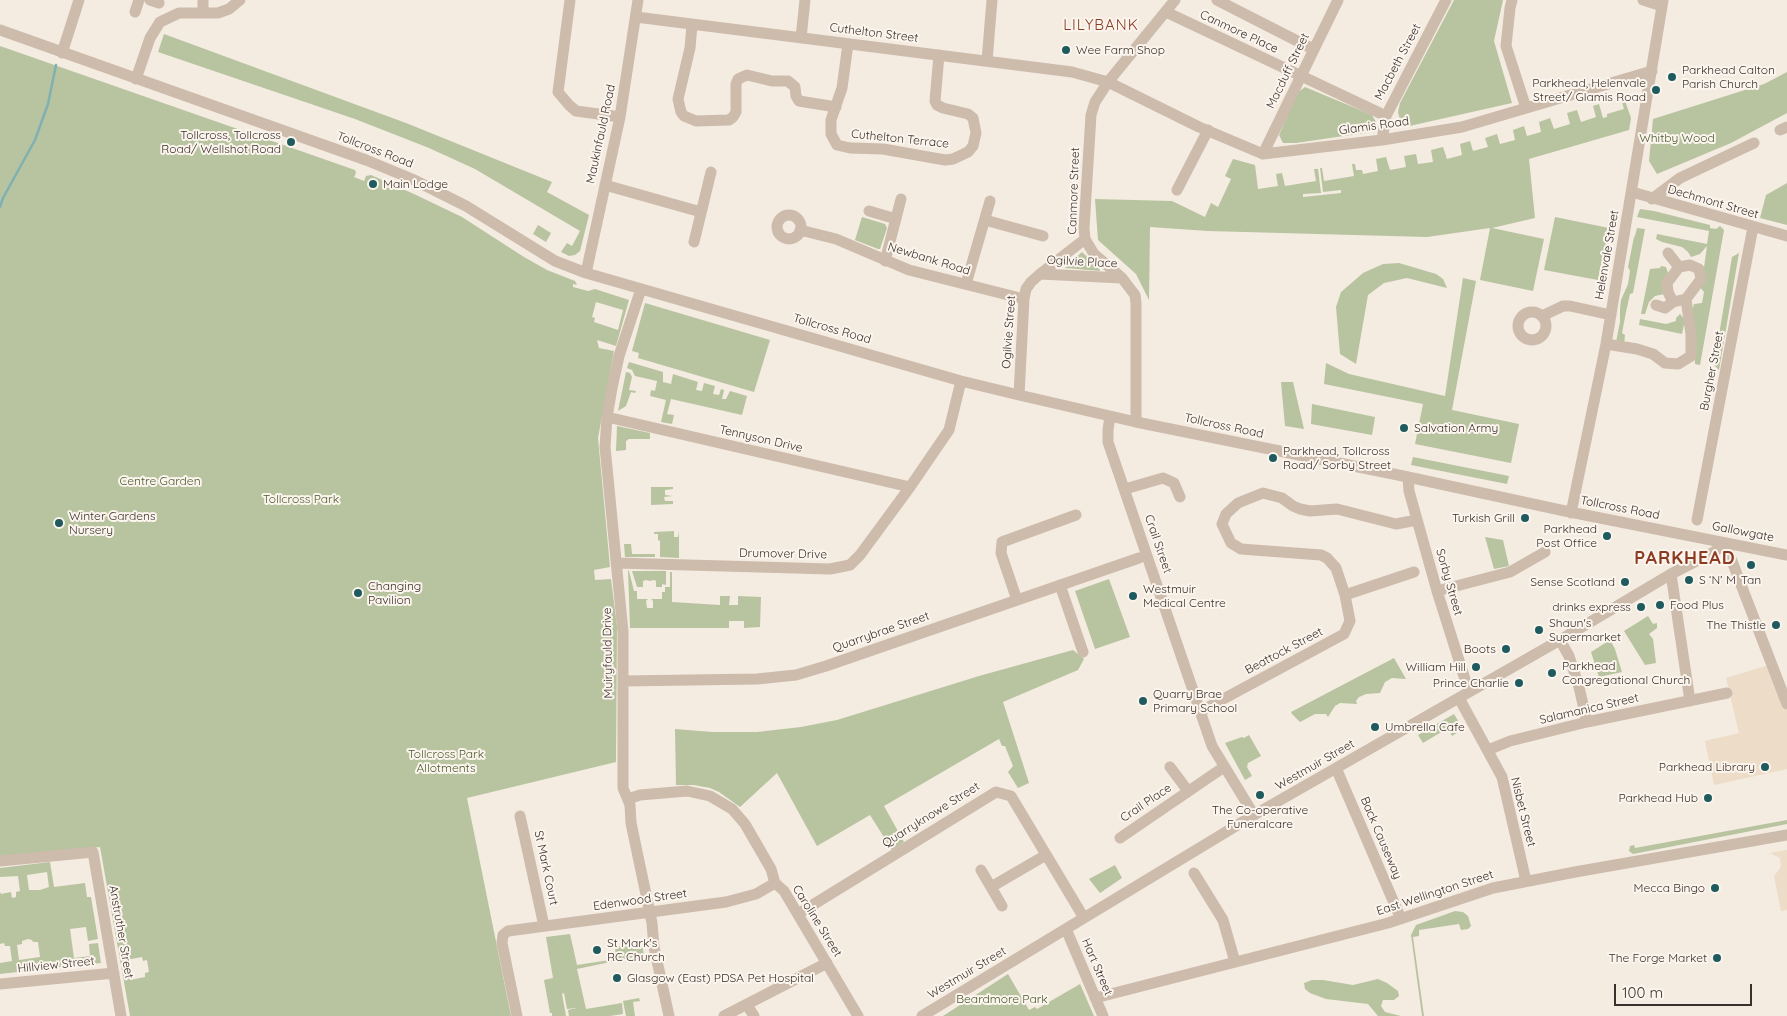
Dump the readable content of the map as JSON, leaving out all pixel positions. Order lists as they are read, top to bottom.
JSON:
{
  "streets": {
    "street": [
      "Canmore Place",
      "Cuthelton Street",
      "Macbeth Street",
      "Macduff Street",
      "Glamis Road",
      "Maukinfauld Road",
      "Cuthelton Terrace",
      "Tollcross Road",
      "Canmore Street",
      "Dechmont Street",
      "Helenvale Street",
      "Newbank Road",
      "Ogilvie Place",
      "Ogilvie Street",
      "Burgher Street",
      "Tennyson Drive",
      "Gallowgate",
      "Crail Street",
      "Drumover Drive",
      "Sorby Street",
      "Quarrybrae Street",
      "Beattock Street",
      "Muiryfauld Drive",
      "Salamanica Street",
      "Westmuir Street",
      "Crail Place",
      "Nisbet Street",
      "Quarryknowe Street",
      "Back Causeway",
      "St Mark Court",
      "East Wellington Street",
      "Edenwood Street",
      "Caroline Street",
      "Anstruther Street",
      "Hillview Street",
      "Hart Street"
    ]
  },
  "crossings": [
    ["Canmore Place", "Macbeth Street"],
    ["Canmore Place", "Macduff Street"],
    ["Canmore Place", "Canmore Street"],
    ["Cuthelton Street", "Maukinfauld Road"],
    ["Cuthelton Street", "Cuthelton Terrace"],
    ["Cuthelton Street", "Canmore Street"],
    ["Macbeth Street", "Glamis Road"],
    ["Macduff Street", "Glamis Road"],
    ["Glamis Road", "Helenvale Street"],
    ["Maukinfauld Road", "Tollcross Road"],
    ["Tollcross Road", "Canmore Street"],
    ["Tollcross Road", "Helenvale Street"],
    ["Tollcross Road", "Ogilvie Street"],
    ["Tollcross Road", "Gallowgate"],
    ["Tollcross Road", "Crail Street"],
    ["Tollcross Road", "Drumover Drive"],
    ["Tollcross Road", "Sorby Street"],
    ["Tollcross Road", "Muiryfauld Drive"],
    ["Canmore Street", "Ogilvie Place"],
    ["Canmore Street", "Ogilvie Street"],
    ["Dechmont Street", "Helenvale Street"],
    ["Dechmont Street", "Burgher Street"],
    ["Newbank Road", "Ogilvie Street"],
    ["Ogilvie Place", "Ogilvie Street"],
    ["Tennyson Drive", "Drumover Drive"],
    ["Tennyson Drive", "Muiryfauld Drive"],
    ["Gallowgate", "Westmuir Street"],
    ["Crail Street", "Beattock Street"],
    ["Crail Street", "Westmuir Street"],
    ["Crail Street", "Crail Place"],
    ["Drumover Drive", "Muiryfauld Drive"],
    ["Sorby Street", "Beattock Street"],
    ["Sorby Street", "Westmuir Street"],
    ["Sorby Street", "Nisbet Street"],
    ["Quarrybrae Street", "Muiryfauld Drive"],
    ["Muiryfauld Drive", "Edenwood Street"],
    ["Muiryfauld Drive", "Caroline Street"],
    ["Salamanica Street", "Nisbet Street"],
    ["Westmuir Street", "Nisbet Street"],
    ["Westmuir Street", "Quarryknowe Street"],
    ["Westmuir Street", "Back Causeway"],
    ["Westmuir Street", "Hart Street"],
    ["Nisbet Street", "East Wellington Street"],
    ["Quarryknowe Street", "Caroline Street"],
    ["Back Causeway", "East Wellington Street"],
    ["St Mark Court", "Edenwood Street"],
    ["East Wellington Street", "Hart Street"],
    ["Edenwood Street", "Caroline Street"],
    ["Anstruther Street", "Hillview Street"]
  ],
  "districts": ["LILYBANK", "PARKHEAD"],
  "parks": [
    "Whitby Wood",
    "Centre Garden",
    "Tollcross Park",
    "Tollcross Park Allotments",
    "Beardmore Park"
  ],
  "places": [
    "Wee Farm Shop",
    "Parkhead Calton Parish Church",
    "Parkhead, Helenvale Street/ Glamis Road",
    "Tollcross, Tollcross Road/ Wellshot Road",
    "Main Lodge",
    "Salvation Army",
    "Parkhead, Tollcross Road/ Sorby Street",
    "Turkish Grill",
    "Winter Gardens Nursery",
    "Parkhead Post Office",
    "Tan",
    "S ‘N’ M",
    "Sense Scotland",
    "Changing Pavilion",
    "Westmuir Medical Centre",
    "Food Plus",
    "drinks express",
    "The Thistle",
    "Shaun's Supermarket",
    "Boots",
    "William Hill",
    "Parkhead Congregational Church",
    "Prince Charlie",
    "Quarry Brae Primary School",
    "Umbrella Cafe",
    "Parkhead Library",
    "The Co-operative Funeralcare",
    "Parkhead Hub",
    "Mecca Bingo",
    "St Mark's RC Church",
    "The Forge Market",
    "Glasgow (East) PDSA Pet Hospital"
  ],
  "scale_bar": "100 m"
}
